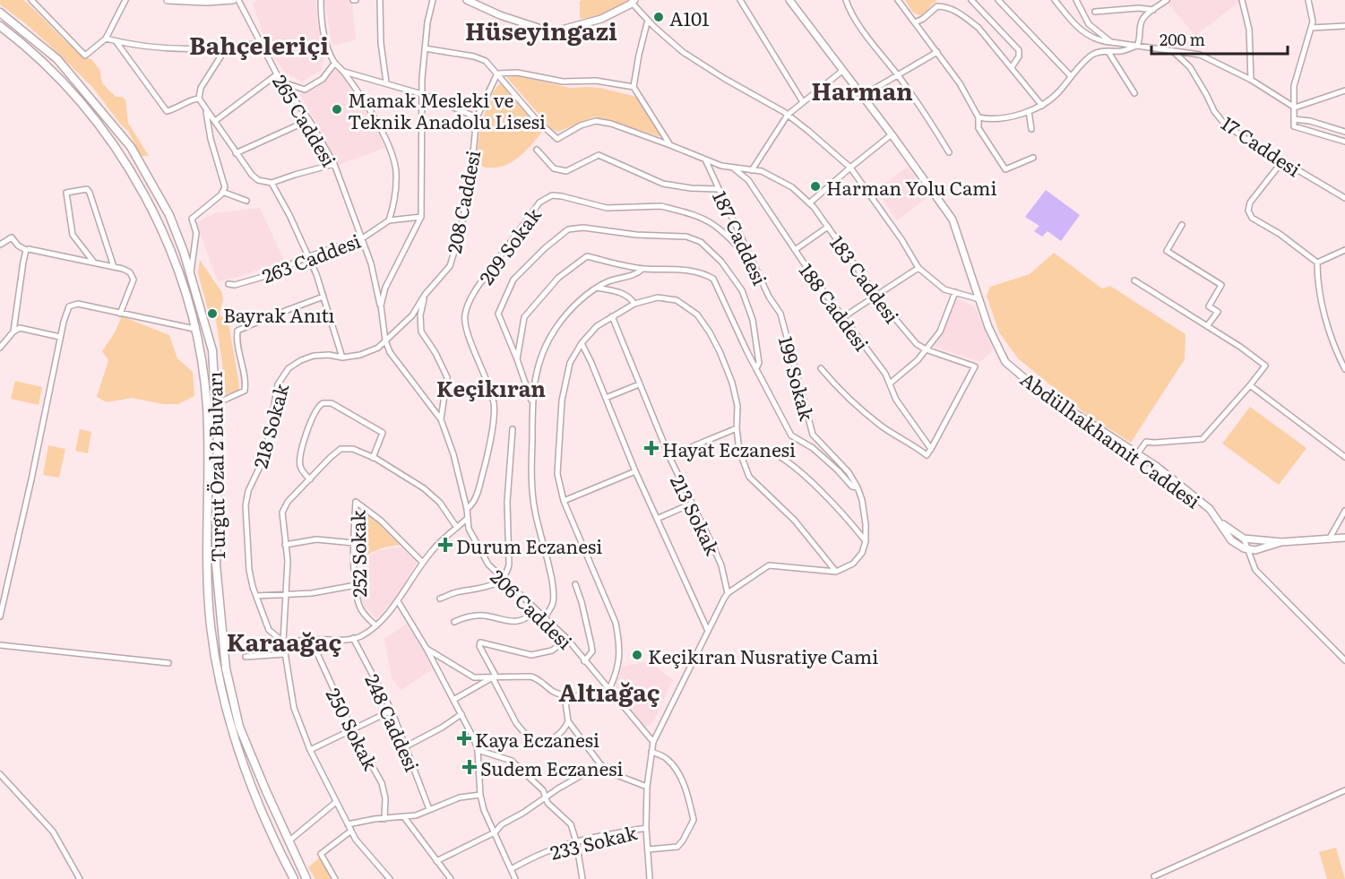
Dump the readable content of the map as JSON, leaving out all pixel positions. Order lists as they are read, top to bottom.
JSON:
{
  "streets": {
    "highway": ["Turgut Özal 2 Bulvarı"],
    "main road": ["Abdülhakhamit Caddesi"],
    "street": [
      "265 Caddesi",
      "17 Caddesi",
      "208 Caddesi",
      "187 Caddesi",
      "209 Sokak",
      "263 Caddesi",
      "183 Caddesi",
      "188 Caddesi",
      "199 Sokak",
      "218 Sokak",
      "213 Sokak",
      "252 Sokak",
      "206 Caddesi",
      "248 Caddesi",
      "250 Sokak",
      "233 Sokak"
    ]
  },
  "crossings": [
    ["265 Caddesi", "263 Caddesi"],
    ["265 Caddesi", "206 Caddesi"],
    ["208 Caddesi", "183 Caddesi"],
    ["208 Caddesi", "218 Sokak"],
    ["208 Caddesi", "206 Caddesi"],
    ["187 Caddesi", "209 Sokak"],
    ["187 Caddesi", "183 Caddesi"],
    ["187 Caddesi", "199 Sokak"],
    ["209 Sokak", "206 Caddesi"],
    ["263 Caddesi", "206 Caddesi"],
    ["183 Caddesi", "188 Caddesi"],
    ["218 Sokak", "206 Caddesi"]
  ],
  "districts": [
    "Hüseyingazi",
    "Bahçeleriçi",
    "Harman",
    "Keçikıran",
    "Karaağaç",
    "Altıağaç"
  ],
  "places": {
    "other": [
      "A101",
      "Mamak Mesleki ve Teknik Anadolu Lisesi",
      "Harman Yolu Cami",
      "Bayrak Anıtı",
      "Keçikıran Nusratiye Cami"
    ],
    "health": [
      "Hayat Eczanesi",
      "Durum Eczanesi",
      "Kaya Eczanesi",
      "Sudem Eczanesi"
    ]
  },
  "scale_bar": "200 m"
}
